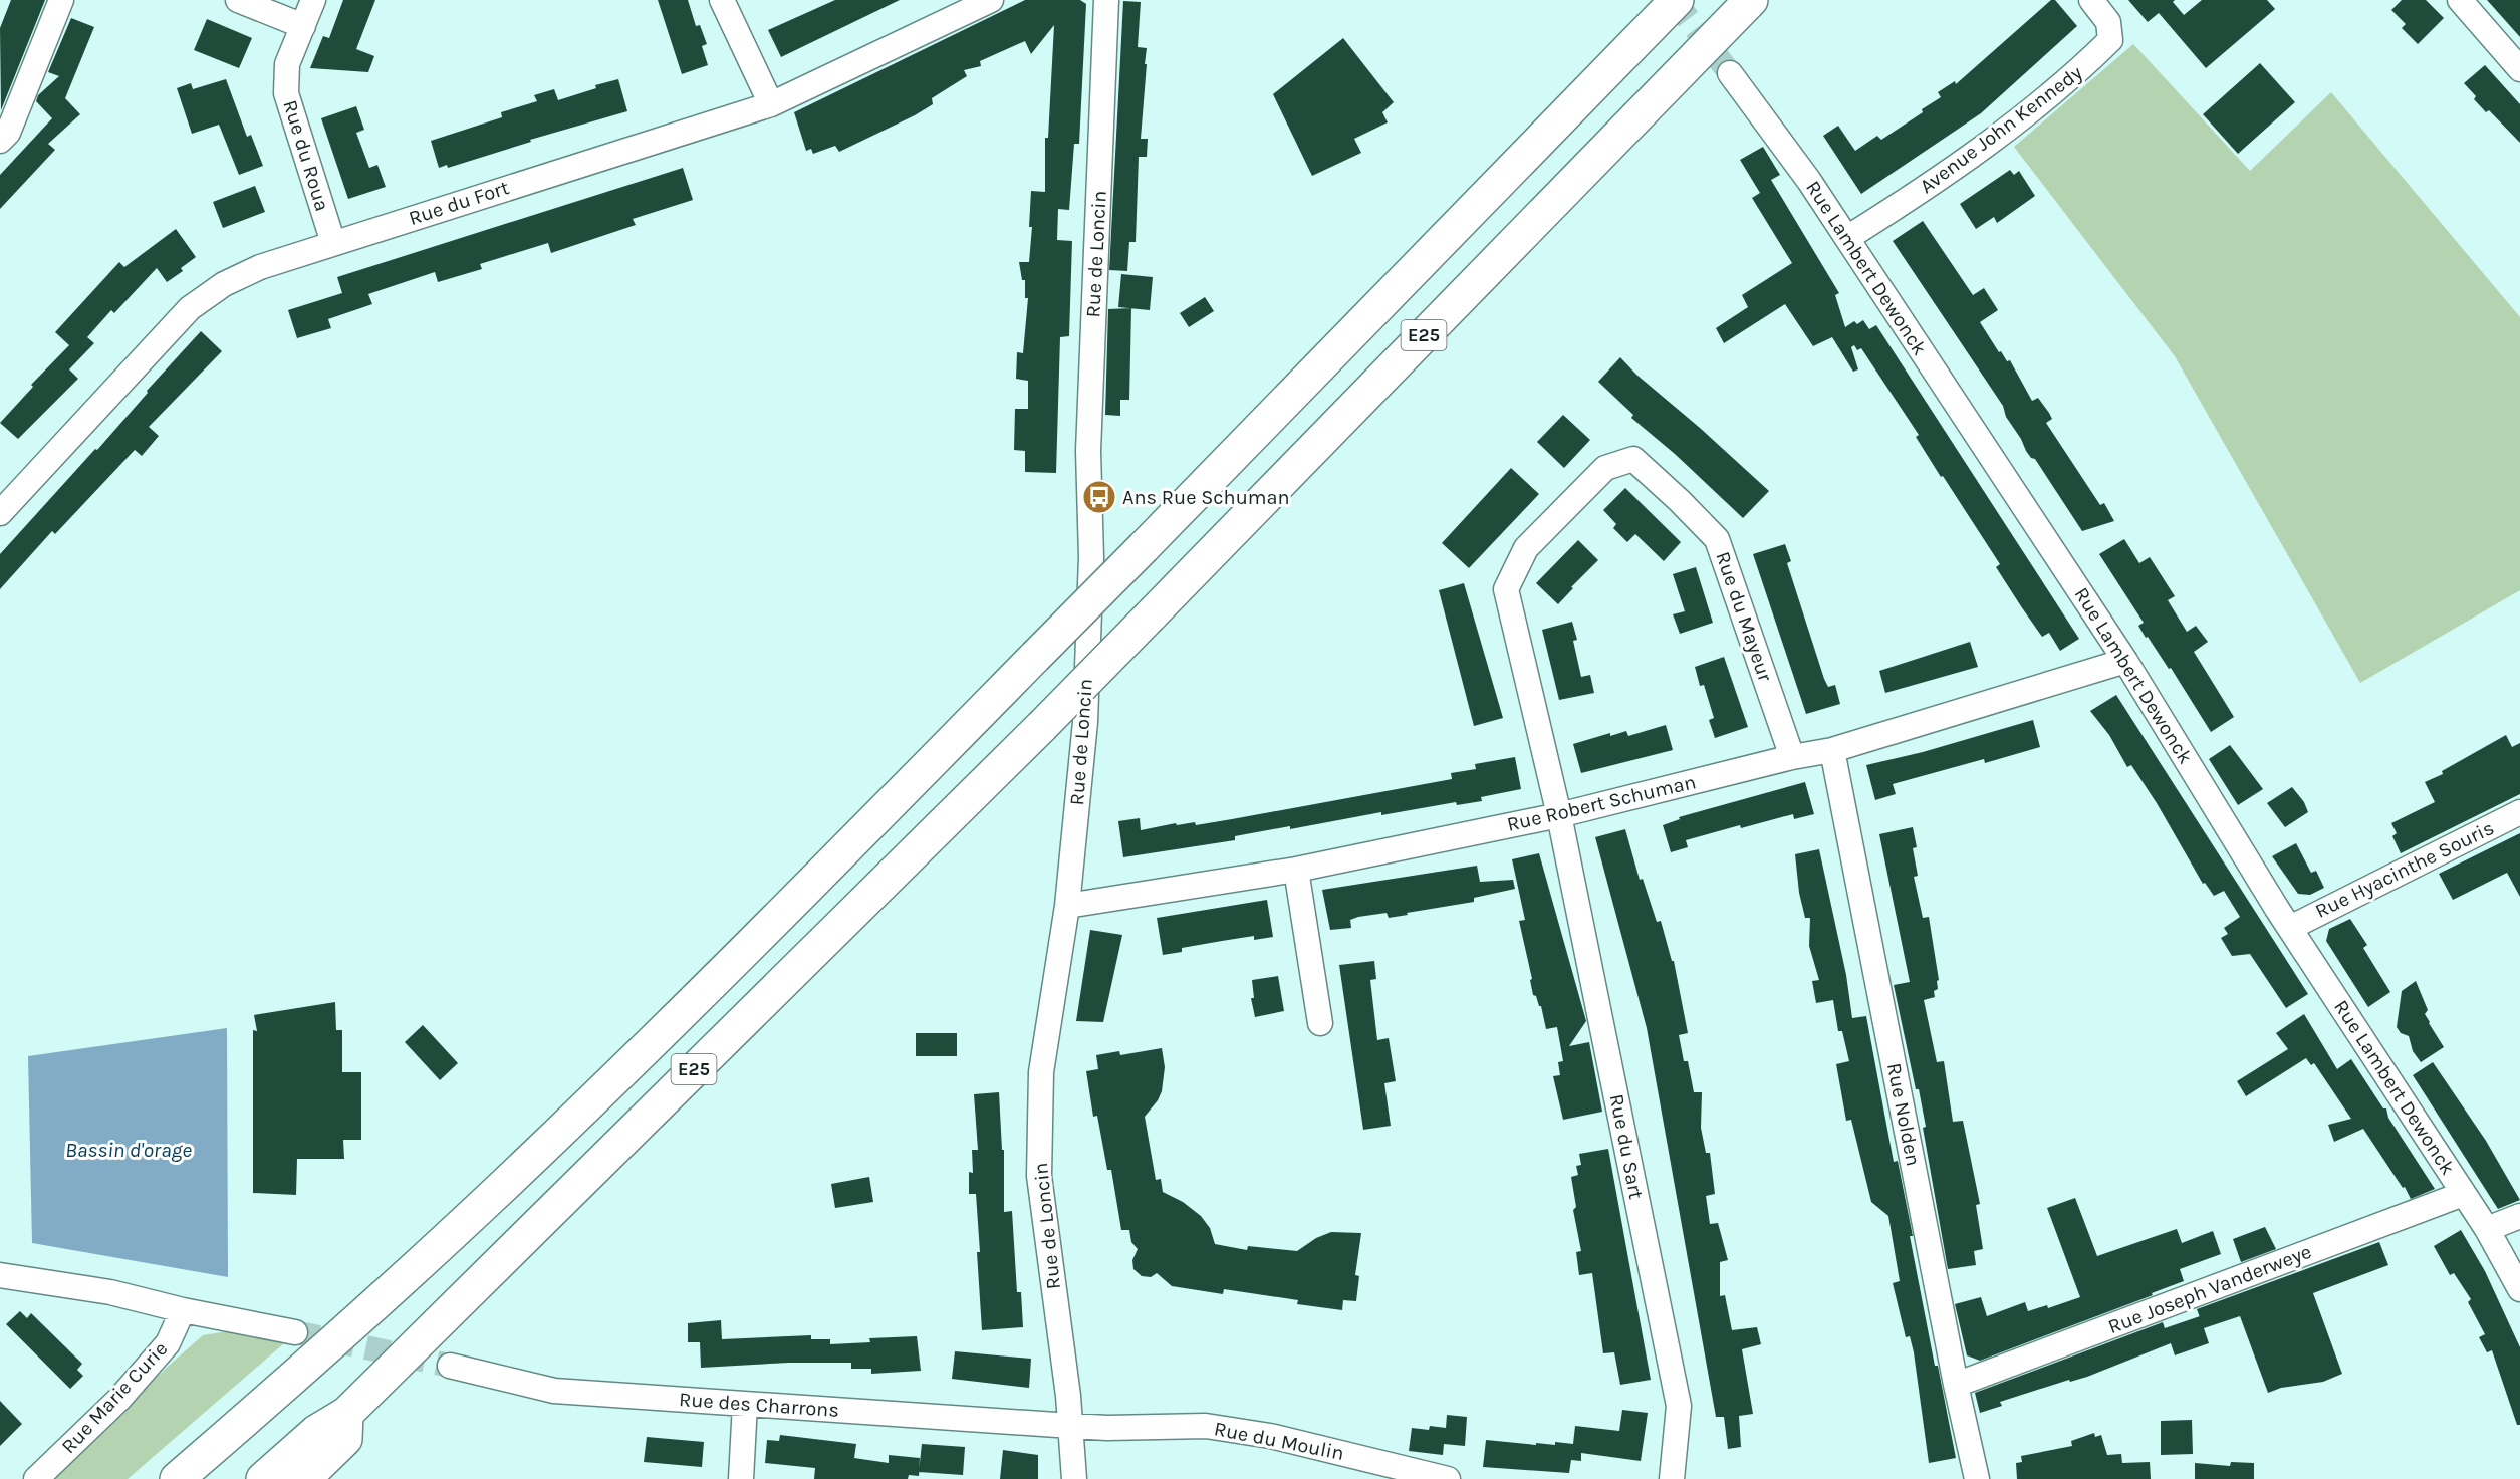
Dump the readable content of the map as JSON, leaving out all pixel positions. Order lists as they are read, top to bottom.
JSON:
{
  "streets": {
    "highway": ["E25"],
    "street": [
      "Avenue John Kennedy",
      "Rue du Roua",
      "Rue du Fort",
      "Rue de Loncin",
      "Rue Lambert Dewonck",
      "Rue du Mayeur",
      "Rue Robert Schuman",
      "Rue Hyacinthe Souris",
      "Rue Nolden",
      "Rue du Sart",
      "Rue Joseph Vanderweye",
      "Rue Marie Curie",
      "Rue des Charrons",
      "Rue du Moulin"
    ]
  },
  "crossings": [
    ["Avenue John Kennedy", "Rue Lambert Dewonck"],
    ["Rue du Roua", "Rue du Fort"],
    ["Rue de Loncin", "Rue Robert Schuman"],
    ["Rue de Loncin", "Rue des Charrons"],
    ["Rue de Loncin", "Rue du Moulin"],
    ["Rue Lambert Dewonck", "Rue Robert Schuman"],
    ["Rue Lambert Dewonck", "Rue Hyacinthe Souris"],
    ["Rue Lambert Dewonck", "Rue Joseph Vanderweye"],
    ["Rue du Mayeur", "Rue Robert Schuman"],
    ["Rue du Mayeur", "Rue du Sart"],
    ["Rue Robert Schuman", "Rue Nolden"],
    ["Rue Robert Schuman", "Rue du Sart"],
    ["Rue Nolden", "Rue Joseph Vanderweye"],
    ["Rue des Charrons", "Rue du Moulin"]
  ],
  "water": ["Bassin d'orage"],
  "places": {
    "bus stop": ["Ans Rue Schuman"]
  }
}
